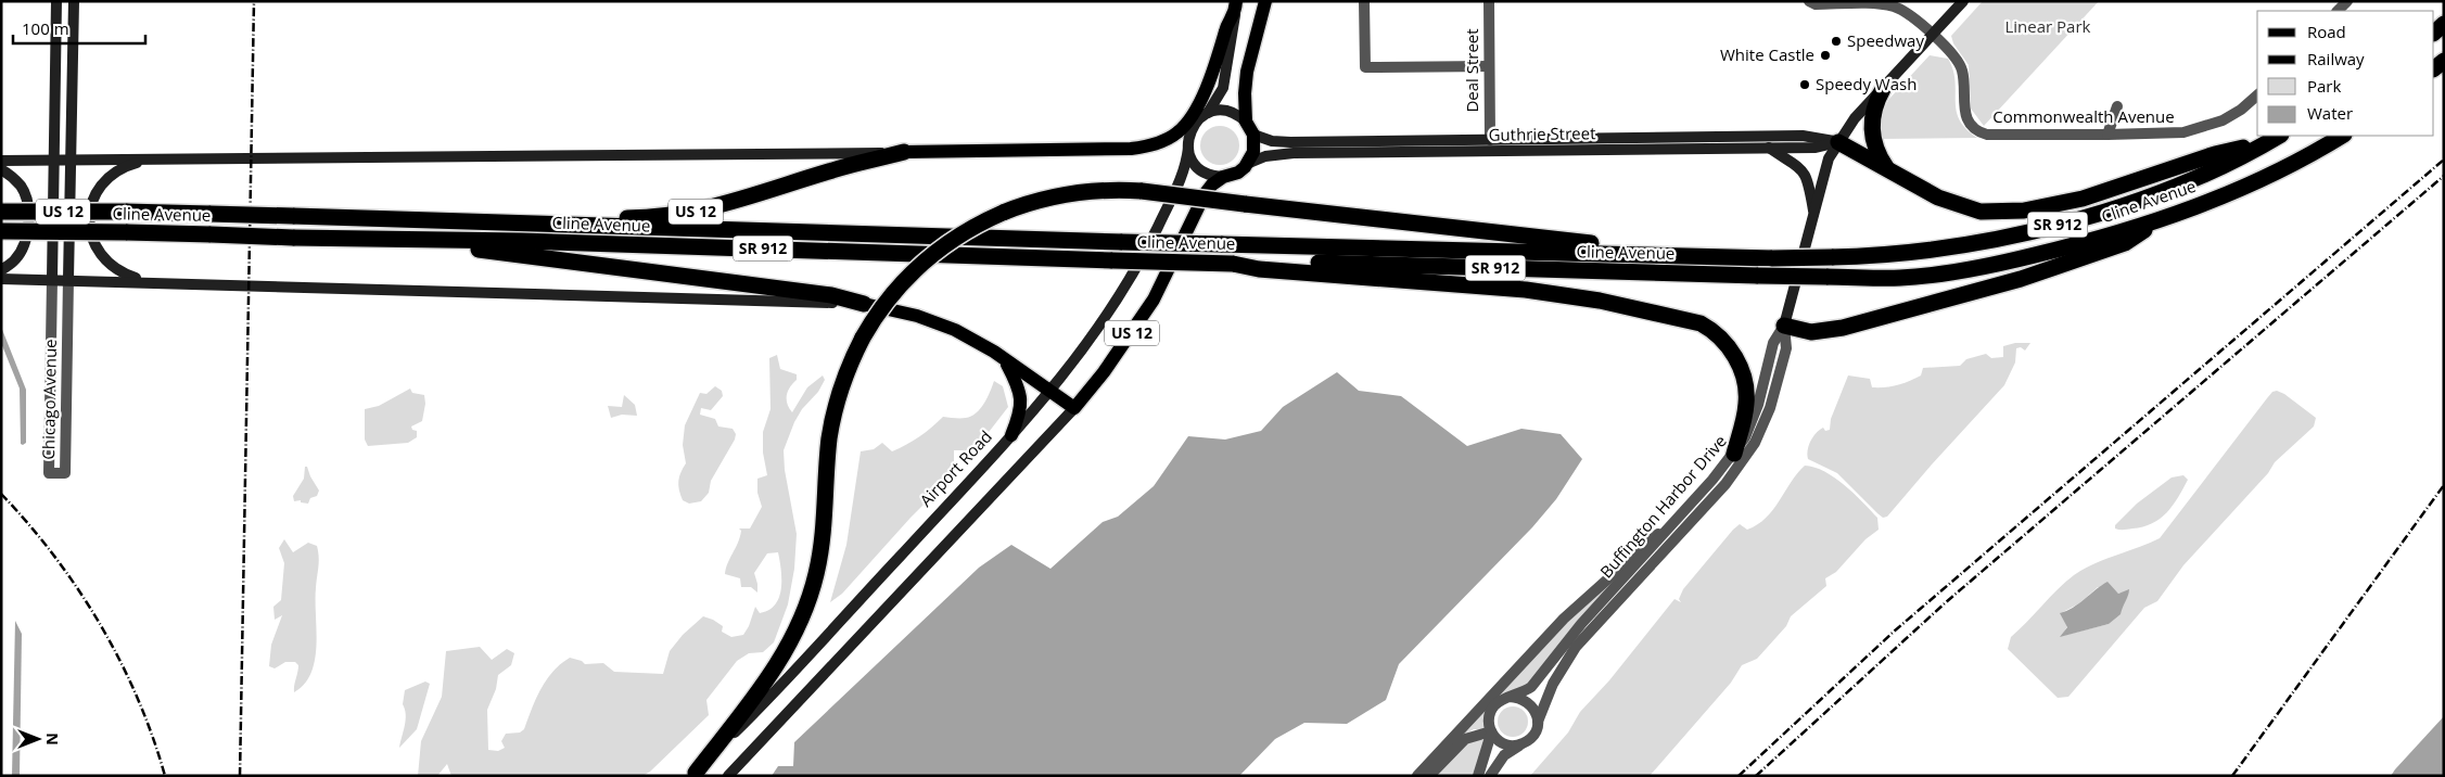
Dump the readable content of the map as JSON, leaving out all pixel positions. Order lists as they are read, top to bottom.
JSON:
{
  "streets": {
    "highway": ["Cline Avenue", "US 12", "SR 912"],
    "main road": ["Guthrie Street", "Chicago Avenue", "Airport Road"],
    "street": ["Deal Street", "Commonwealth Avenue", "Buffington Harbor Drive"]
  },
  "crossings": [
    ["Deal Street", "Guthrie Street"],
    ["Guthrie Street", "US 12"],
    ["Guthrie Street", "Airport Road"],
    ["Cline Avenue", "US 12"],
    ["US 12", "Airport Road"]
  ],
  "parks": ["Linear Park"],
  "places": ["Speedway", "White Castle", "Speedy Wash"],
  "legend": [
    "Road",
    "Railway",
    "Park",
    "Water"
  ],
  "scale_bar": "100 m",
  "north": "right"
}
